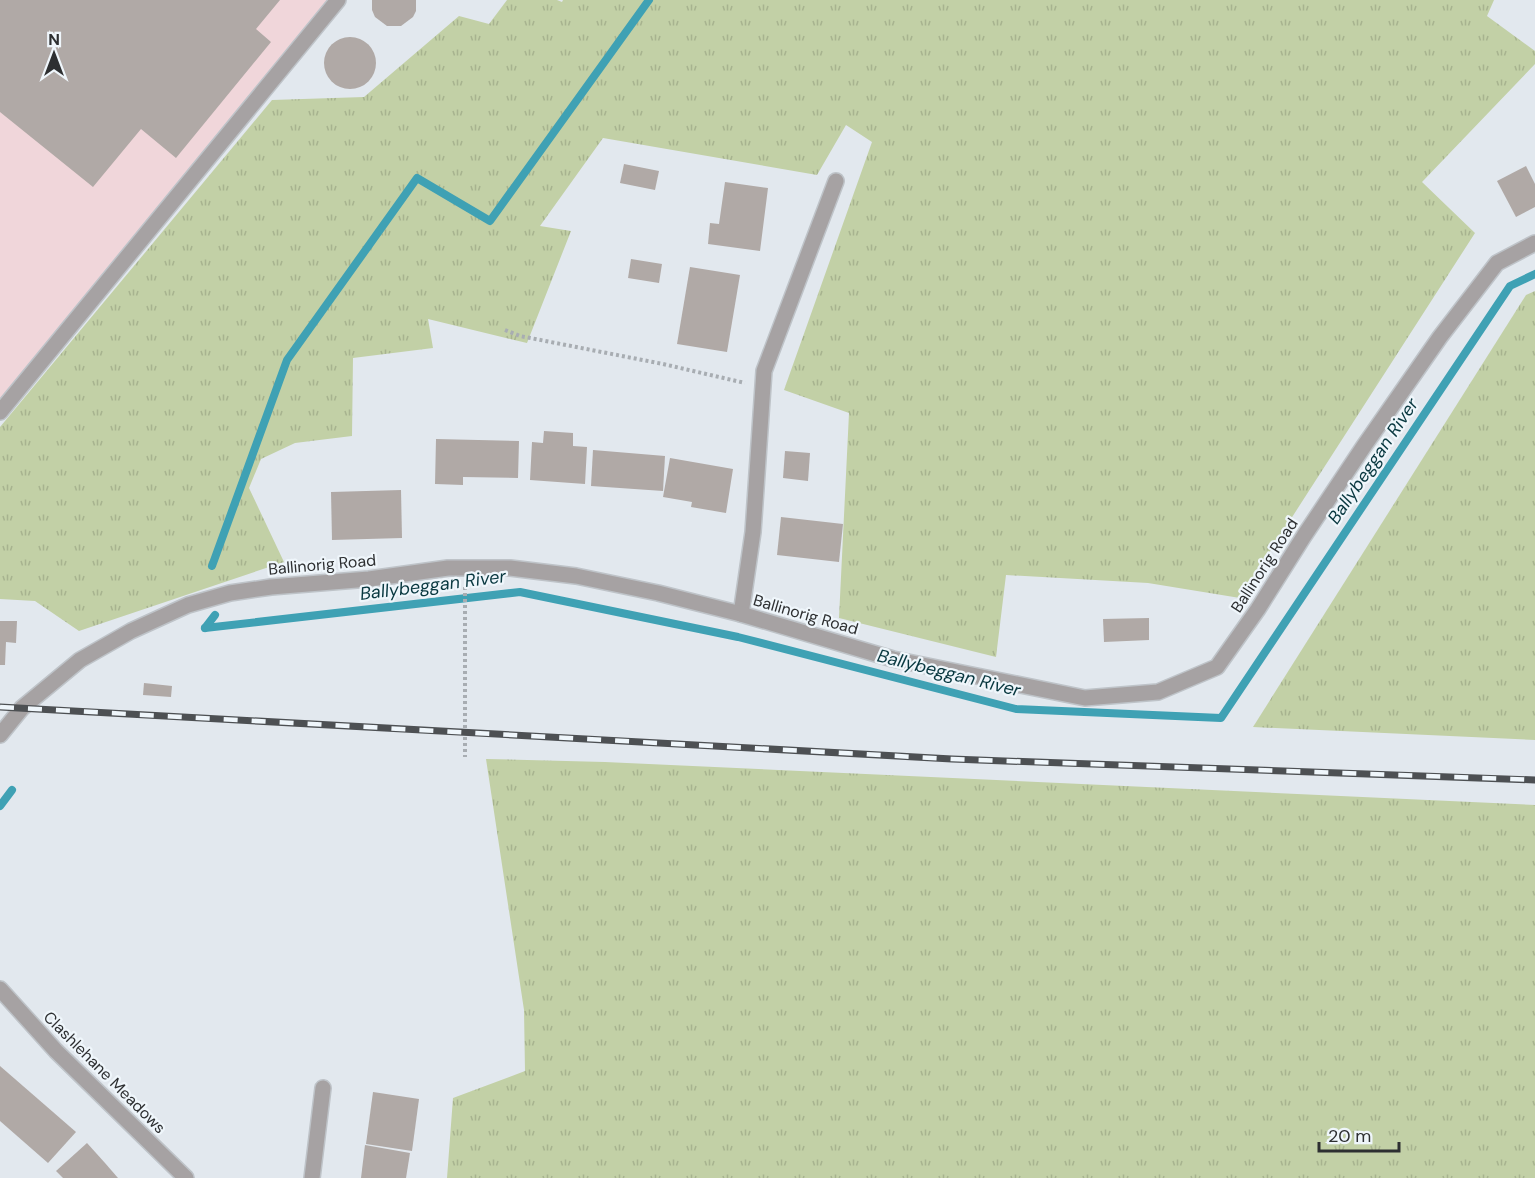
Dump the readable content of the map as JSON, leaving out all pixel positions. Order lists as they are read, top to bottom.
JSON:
{
  "streets": {
    "street": ["Ballinorig Road", "Clashlehane Meadows"]
  },
  "water": ["Ballybeggan River"],
  "scale_bar": "20 m",
  "north": "top"
}
